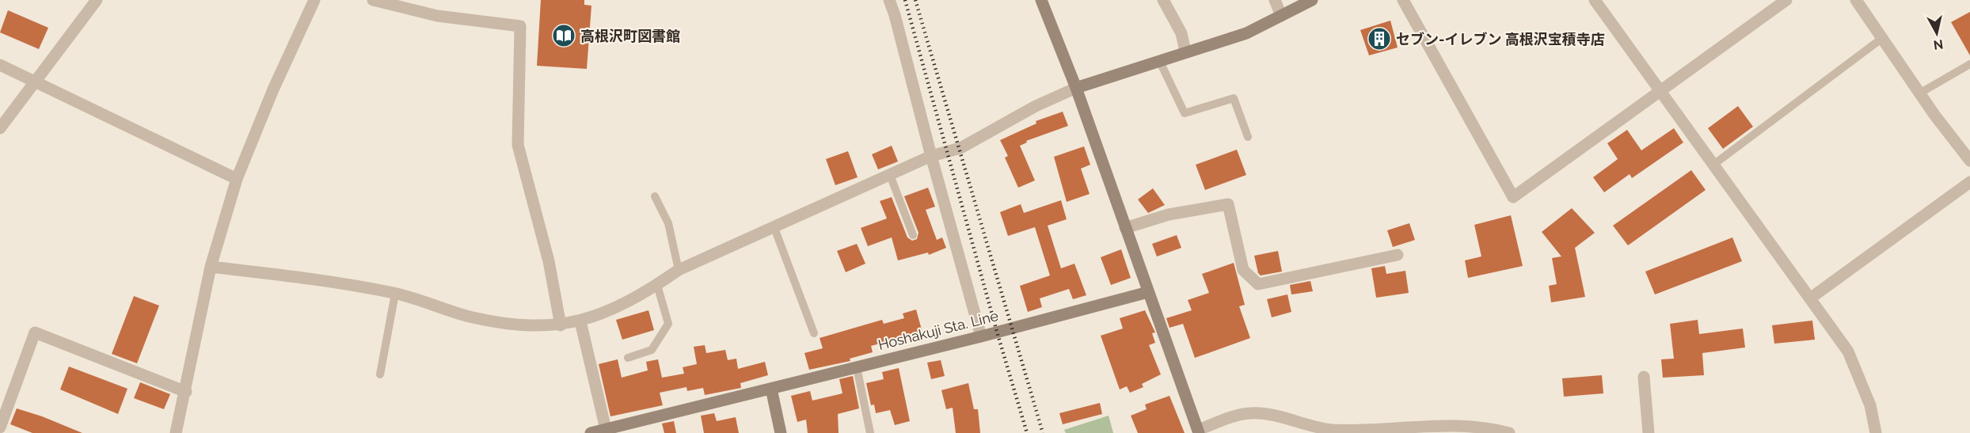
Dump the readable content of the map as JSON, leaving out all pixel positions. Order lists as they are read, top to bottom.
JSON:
{
  "streets": {
    "main road": ["Hoshakuji Sta. Line"]
  },
  "places": {
    "library": ["高根沢町図書館"],
    "building": ["セブン-イレブン 高根沢宝積寺店"]
  },
  "north": "bottom"
}
